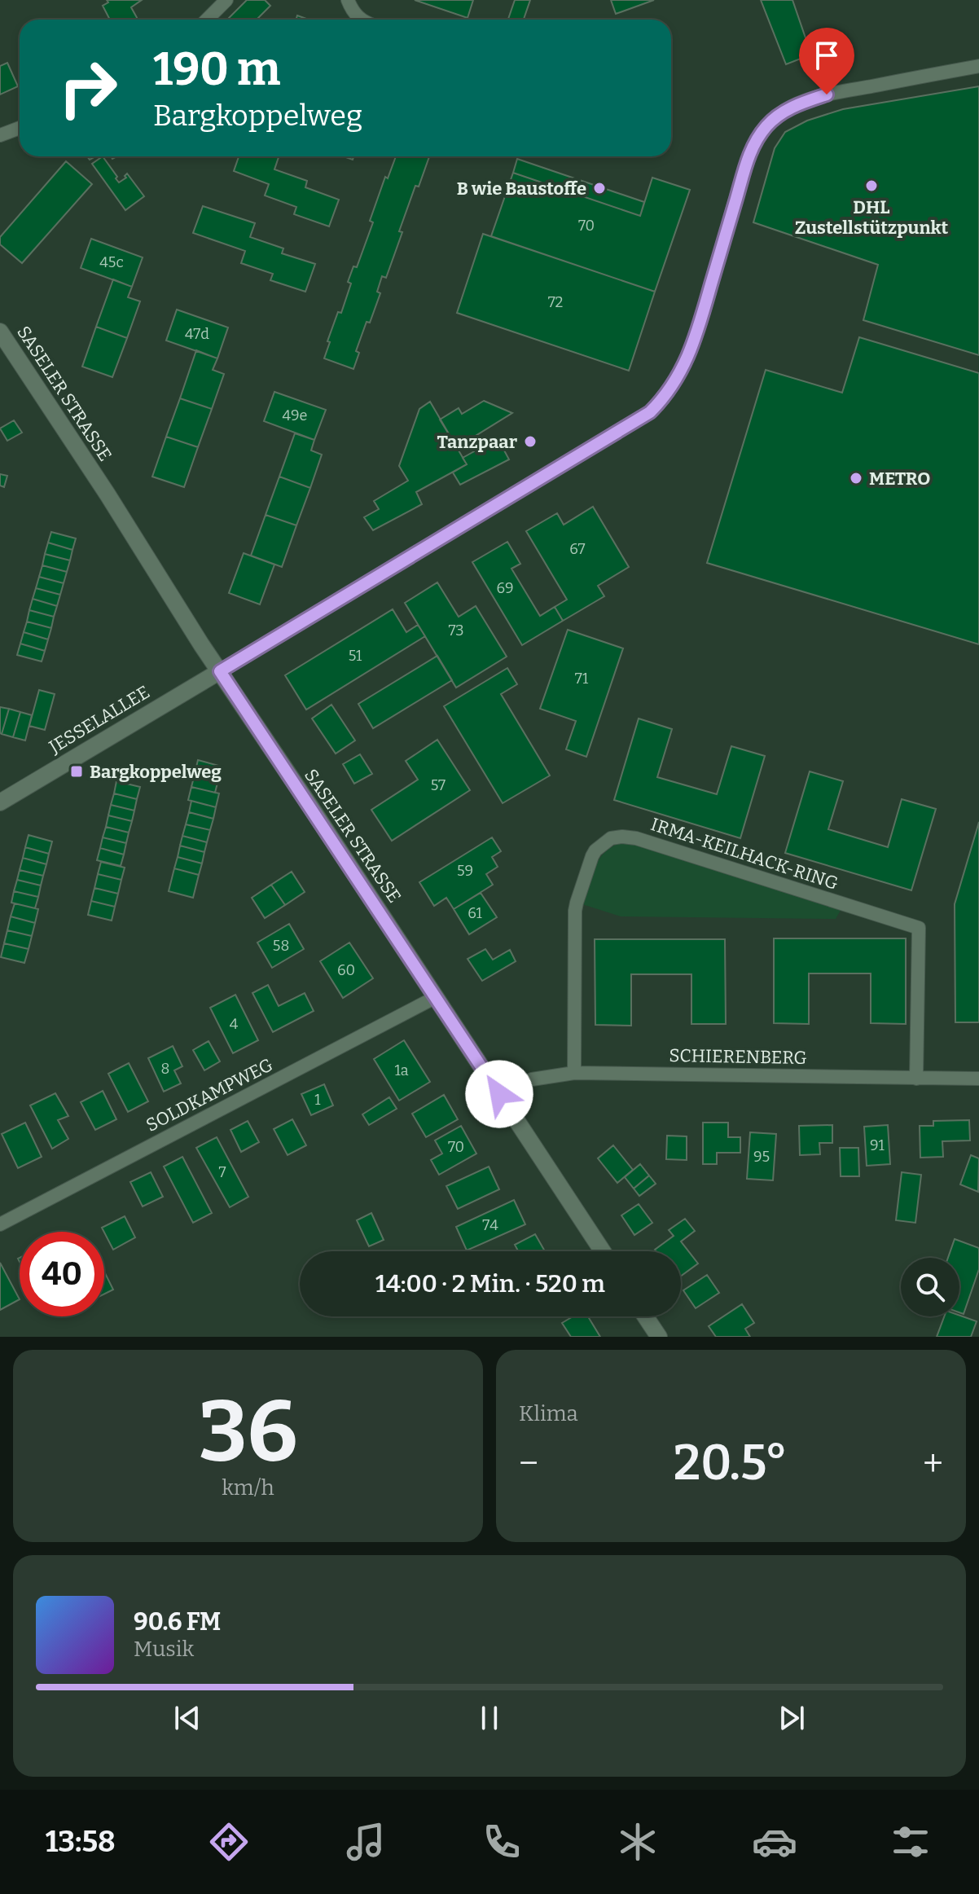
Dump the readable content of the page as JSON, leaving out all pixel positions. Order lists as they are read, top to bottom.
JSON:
{
  "streets": {
    "street": [
      "SASELER STRASSE",
      "JESSELALLEE",
      "IRMA-KEILHACK-RING",
      "SCHIERENBERG",
      "SOLDKAMPWEG"
    ]
  },
  "crossings": [
    ["SASELER STRASSE", "JESSELALLEE"],
    ["SASELER STRASSE", "SCHIERENBERG"],
    ["SASELER STRASSE", "SOLDKAMPWEG"],
    ["IRMA-KEILHACK-RING", "SCHIERENBERG"]
  ],
  "places": {
    "other": [
      "DHL Zustellstützpunkt",
      "B wie Baustoffe",
      "Tanzpaar",
      "METRO"
    ],
    "transit": ["Bargkoppelweg"]
  },
  "house_numbers": [
    "70",
    "45c",
    "72",
    "47d",
    "49e",
    "67",
    "69",
    "73",
    "51",
    "71",
    "57",
    "59",
    "61",
    "58",
    "60",
    "4",
    "8",
    "1a",
    "1",
    "91",
    "70",
    "95",
    "7",
    "74"
  ],
  "page": {
    "turn": ["190 m", "Bargkoppelweg"],
    "limit": "40",
    "trip": "14:00 · 2 Min. · 520 m",
    "tile": [
      ["36", "km/h"],
      "Klima"
    ],
    "heat": ["−", "20.5°", "+"],
    "song": ["90.6 FM", "Musik"],
    "tabs": "13:58"
  }
}
